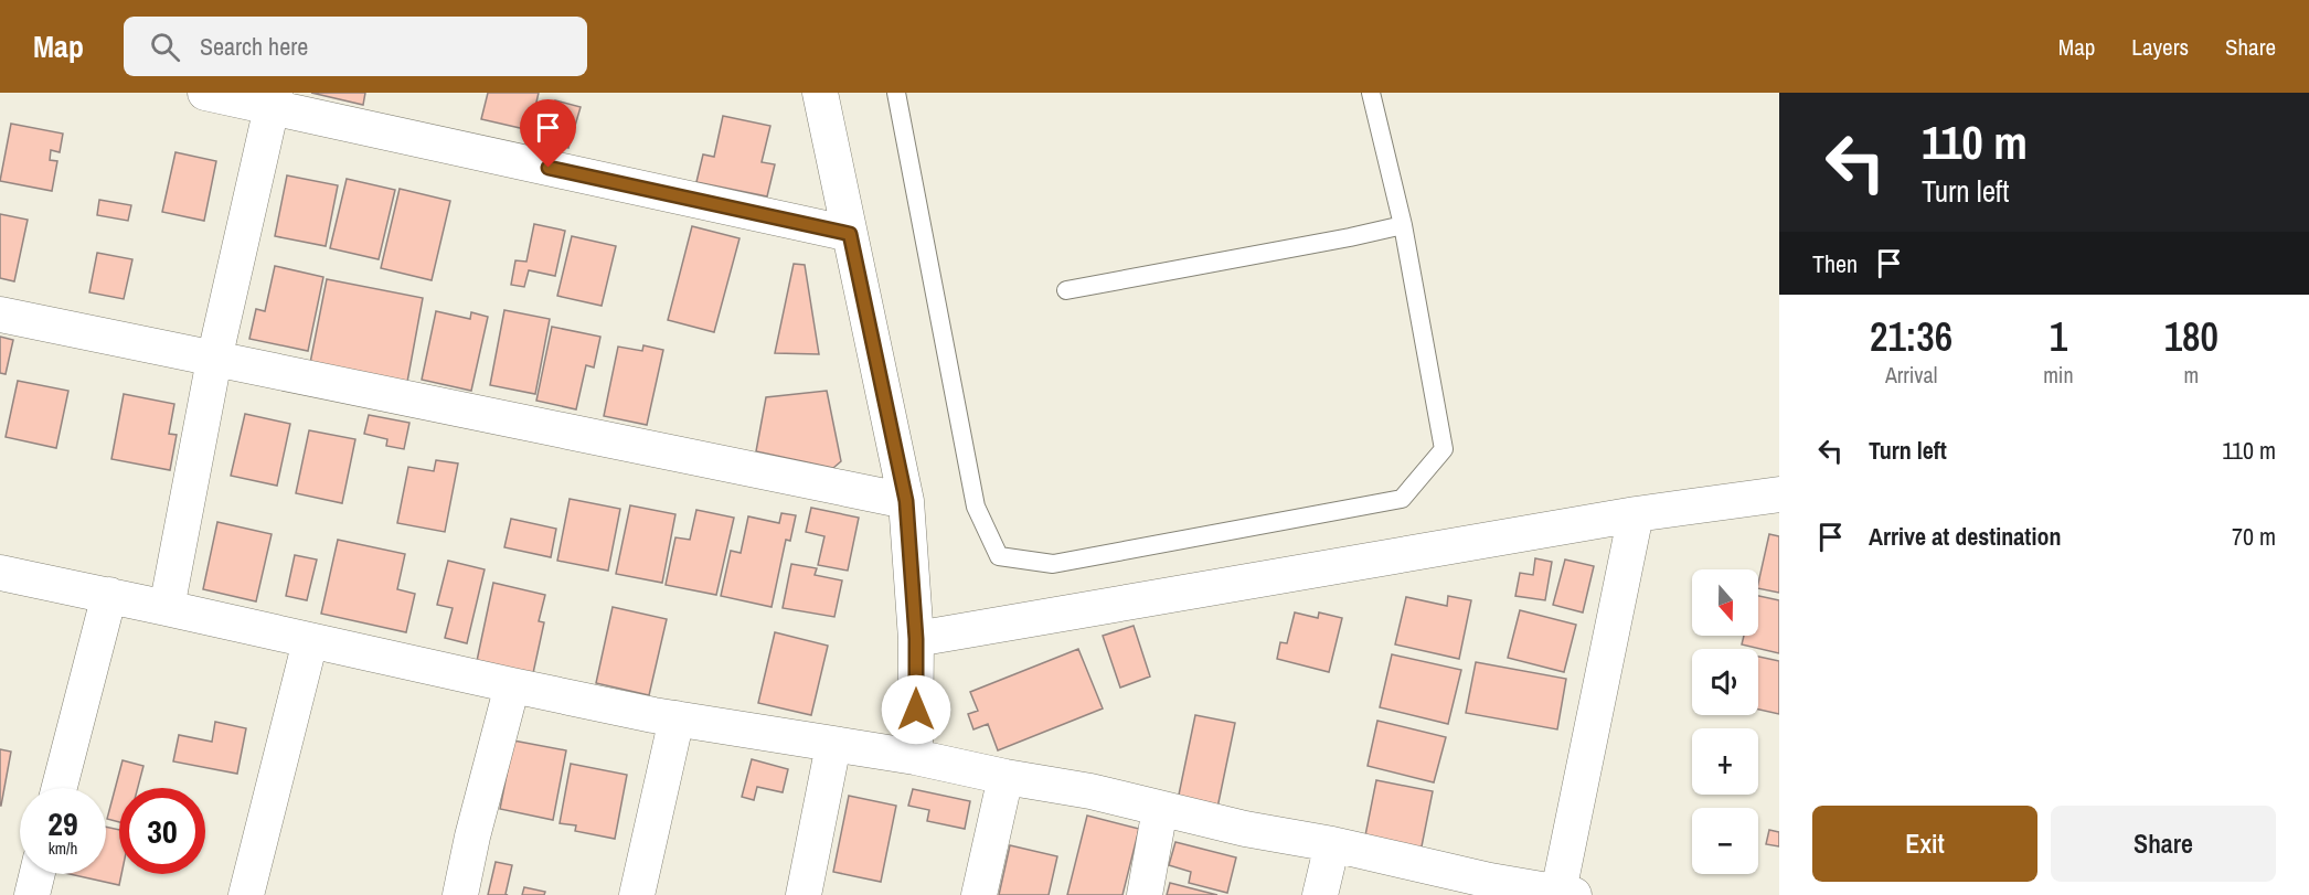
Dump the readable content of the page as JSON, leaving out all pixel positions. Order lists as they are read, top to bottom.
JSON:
{
  "north": "bottom",
  "page": {
    "header": "Map",
    "search": "Search here",
    "nav": ["Map", "Layers", "Share"],
    "turn": ["110 m", "Turn left"],
    "then": "Then",
    "eta": [
      "21:36",
      "Arrival",
      "1",
      "min",
      "180",
      "m"
    ],
    "list": [
      {
        "name": "Turn left",
        "value": "110 m"
      },
      {
        "name": "Arrive at destination",
        "value": "70 m"
      }
    ],
    "map_buttons": ["+", "−"],
    "speed": "29 km/h",
    "limit": "30",
    "buttons": ["Exit", "Share"]
  }
}
